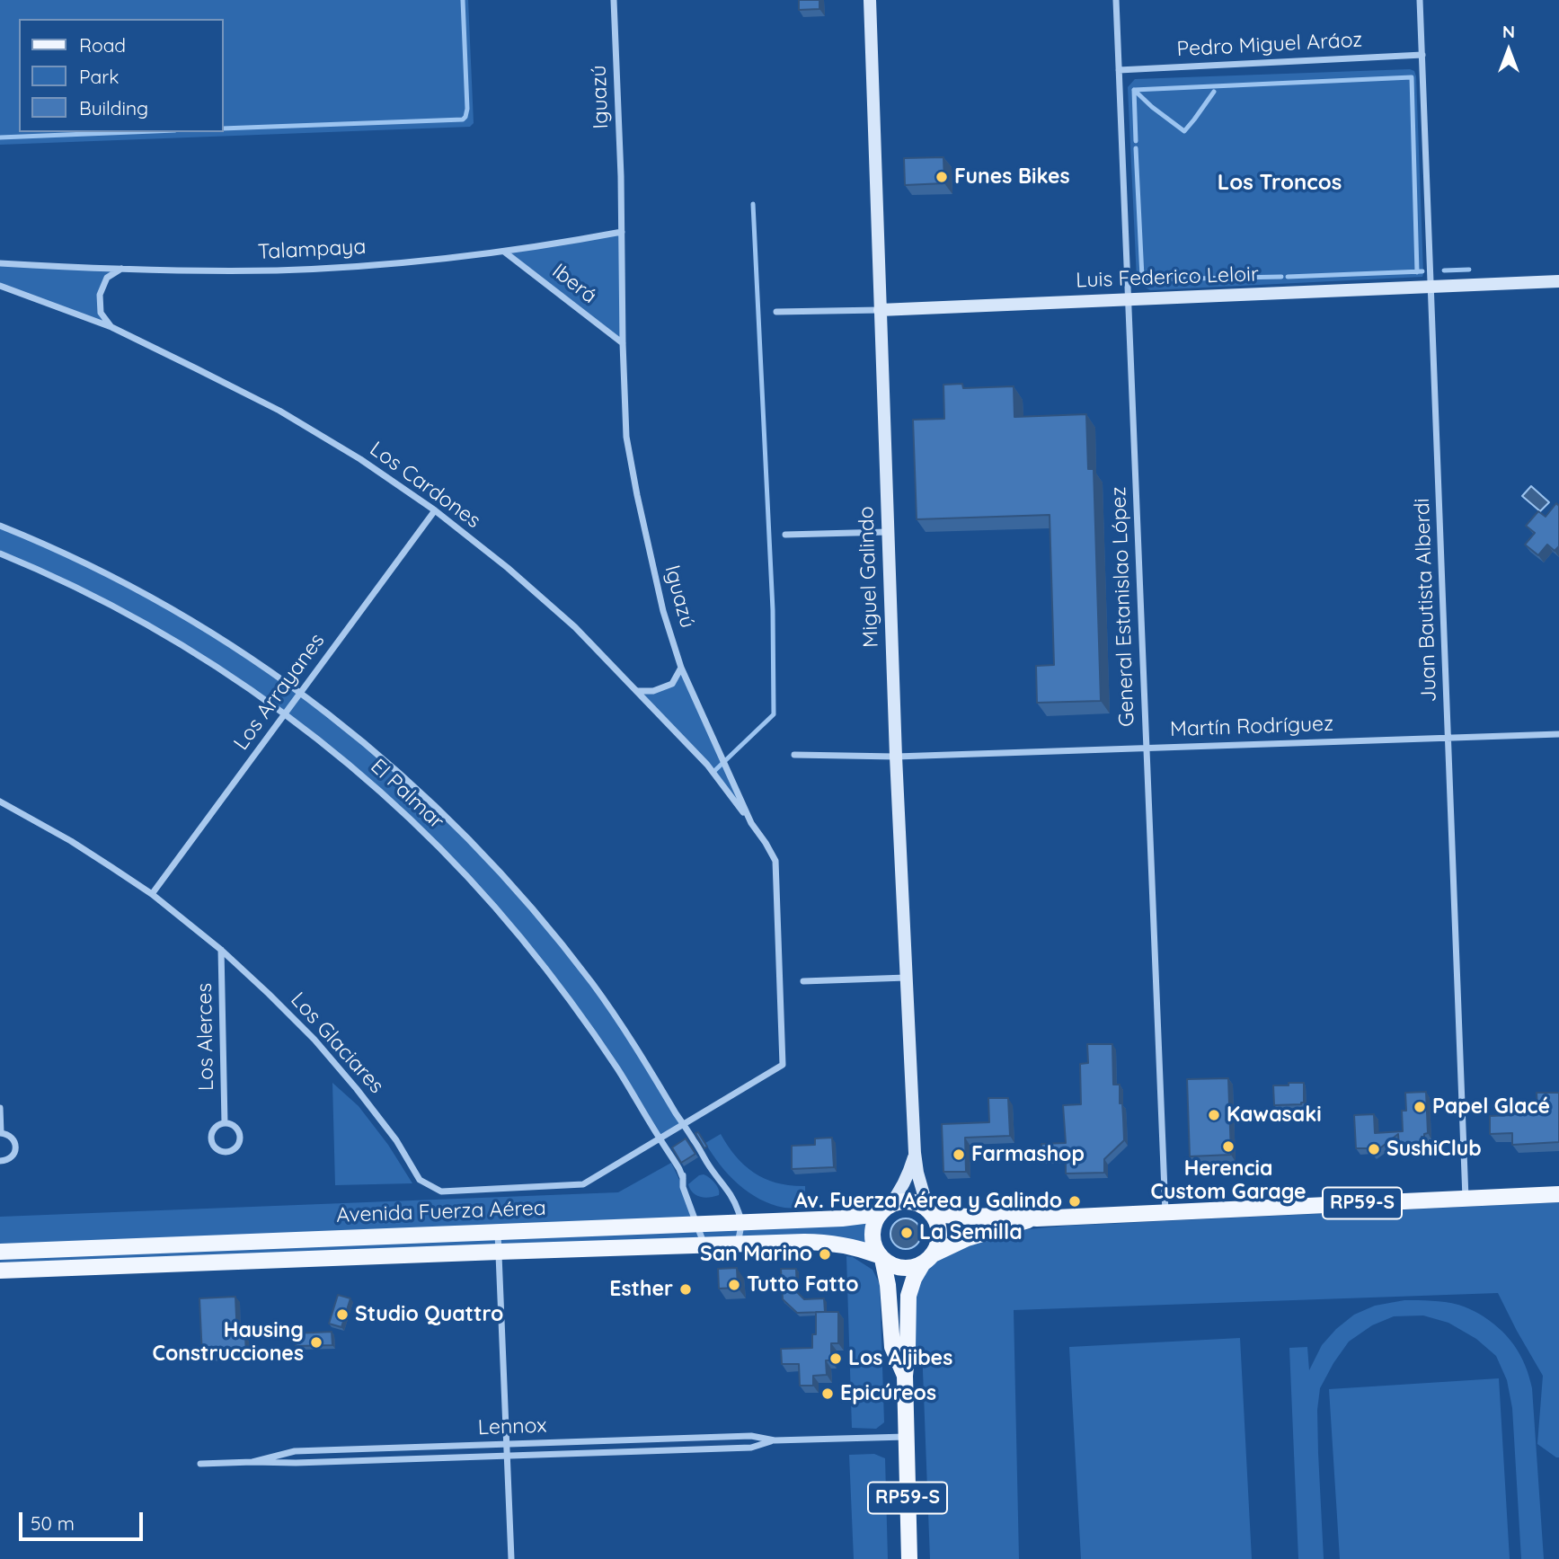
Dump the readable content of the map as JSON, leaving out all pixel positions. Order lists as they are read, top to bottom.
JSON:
{
  "streets": {
    "main road": [
      "Luis Federico Leloir",
      "Miguel Galindo",
      "RP59-S",
      "Avenida Fuerza Aérea"
    ],
    "street": [
      "Pedro Miguel Aráoz",
      "Iguazú",
      "Talampaya",
      "Iberá",
      "Los Cardones",
      "Juan Bautista Alberdi",
      "General Estanislao López",
      "Los Arrayanes",
      "Martín Rodríguez",
      "El Palmar",
      "Los Alerces",
      "Los Glaciares",
      "Lennox"
    ]
  },
  "crossings": [
    ["Pedro Miguel Aráoz", "Juan Bautista Alberdi"],
    ["Pedro Miguel Aráoz", "General Estanislao López"],
    ["Iguazú", "Talampaya"],
    ["Iguazú", "Iberá"],
    ["Iguazú", "Los Cardones"],
    ["Iguazú", "El Palmar"],
    ["Iguazú", "Los Glaciares"],
    ["Talampaya", "Iberá"],
    ["Luis Federico Leloir", "Miguel Galindo"],
    ["Luis Federico Leloir", "Juan Bautista Alberdi"],
    ["Luis Federico Leloir", "General Estanislao López"],
    ["Los Cardones", "Los Arrayanes"],
    ["Miguel Galindo", "Martín Rodríguez"],
    ["Miguel Galindo", "RP59-S"],
    ["Miguel Galindo", "Avenida Fuerza Aérea"],
    ["Juan Bautista Alberdi", "Martín Rodríguez"],
    ["Juan Bautista Alberdi", "Avenida Fuerza Aérea"],
    ["General Estanislao López", "Martín Rodríguez"],
    ["General Estanislao López", "Avenida Fuerza Aérea"],
    ["Los Arrayanes", "El Palmar"],
    ["Los Arrayanes", "Los Glaciares"],
    ["El Palmar", "Los Glaciares"],
    ["El Palmar", "Avenida Fuerza Aérea"],
    ["Los Alerces", "Los Glaciares"],
    ["RP59-S", "Avenida Fuerza Aérea"],
    ["RP59-S", "Lennox"]
  ],
  "districts": ["Los Troncos"],
  "places": [
    "Funes Bikes",
    "Papel Glacé",
    "Kawasaki",
    "Herencia Custom Garage",
    "SushiClub",
    "Farmashop",
    "Av. Fuerza Aérea y Galindo",
    "La Semilla",
    "San Marino",
    "Tutto Fatto",
    "Esther",
    "Studio Quattro",
    "Hausing Construcciones",
    "Los Aljibes",
    "Epicúreos"
  ],
  "legend": ["Road", "Park", "Building"],
  "scale_bar": "50 m",
  "north": "top"
}
